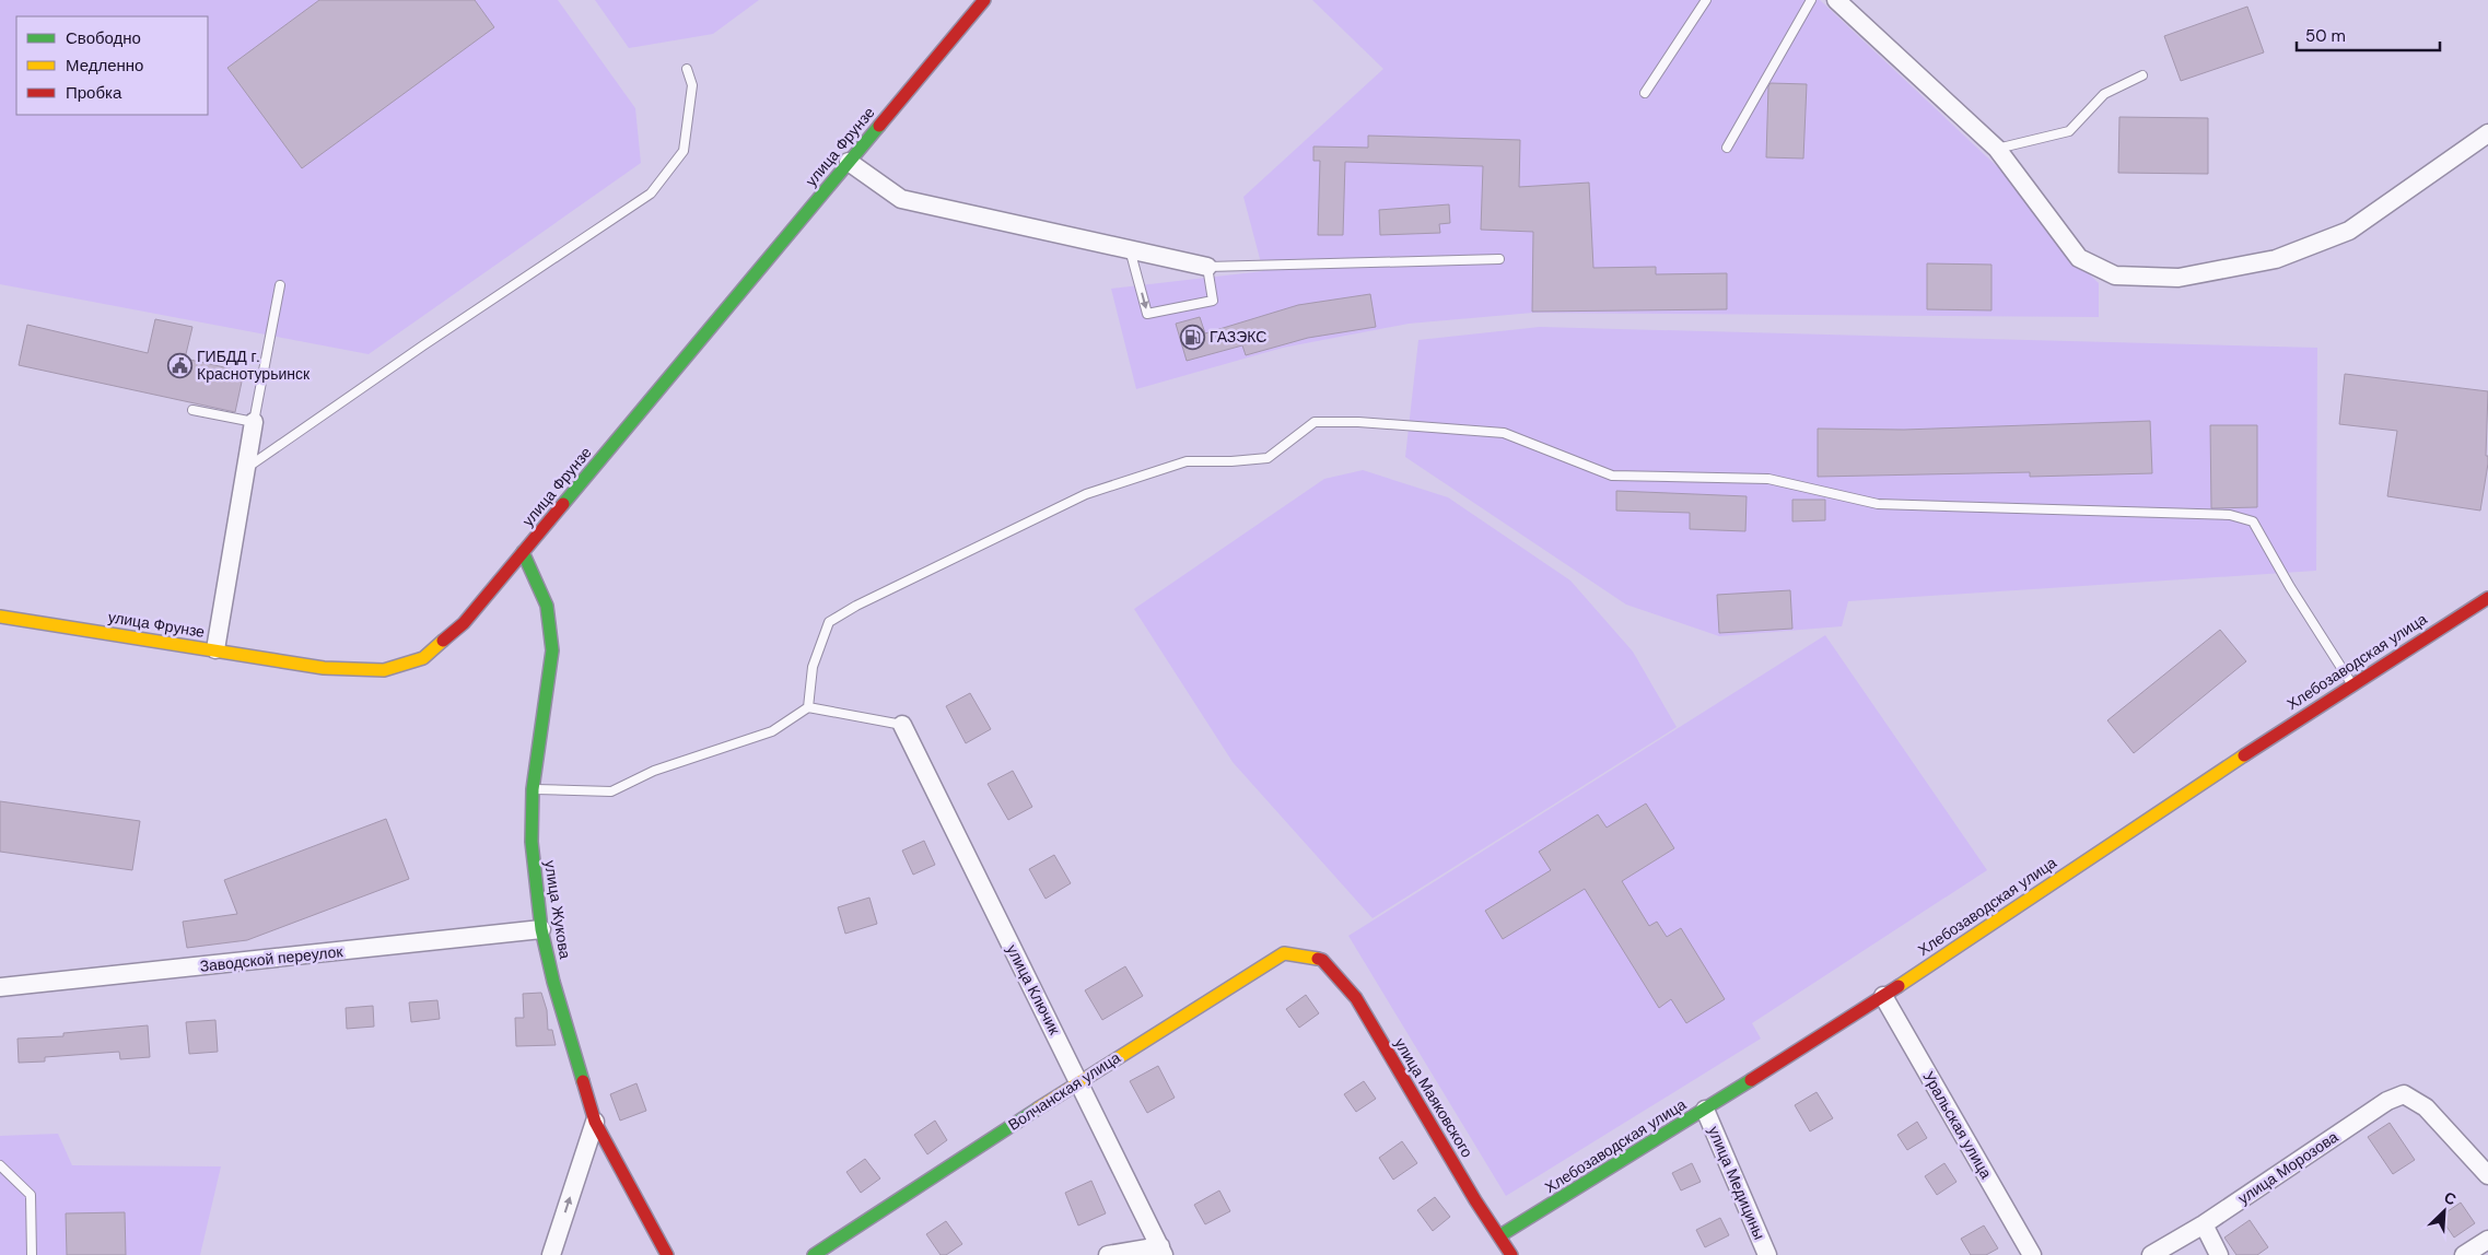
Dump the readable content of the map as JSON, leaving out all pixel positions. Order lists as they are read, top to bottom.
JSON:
{
  "streets": {
    "street": [
      "улица Фрунзе",
      "Хлебозаводская улица",
      "улица Жукова",
      "Заводской переулок",
      "улица Ключик",
      "Волчанская улица",
      "улица Маяковского",
      "Уральская улица",
      "улица Морозова",
      "улица Медицины"
    ]
  },
  "crossings": [
    ["улица Фрунзе", "улица Жукова"],
    ["Хлебозаводская улица", "улица Маяковского"],
    ["Хлебозаводская улица", "Уральская улица"],
    ["Хлебозаводская улица", "улица Медицины"],
    ["улица Жукова", "Заводской переулок"],
    ["улица Ключик", "Волчанская улица"],
    ["Волчанская улица", "улица Маяковского"]
  ],
  "places": {
    "fuel station": ["ГАЗЭКС"],
    "public building": ["ГИБДД г. Краснотурьинск"]
  },
  "legend": ["Свободно", "Медленно", "Пробка"],
  "scale_bar": "50 m",
  "north": "top right"
}
